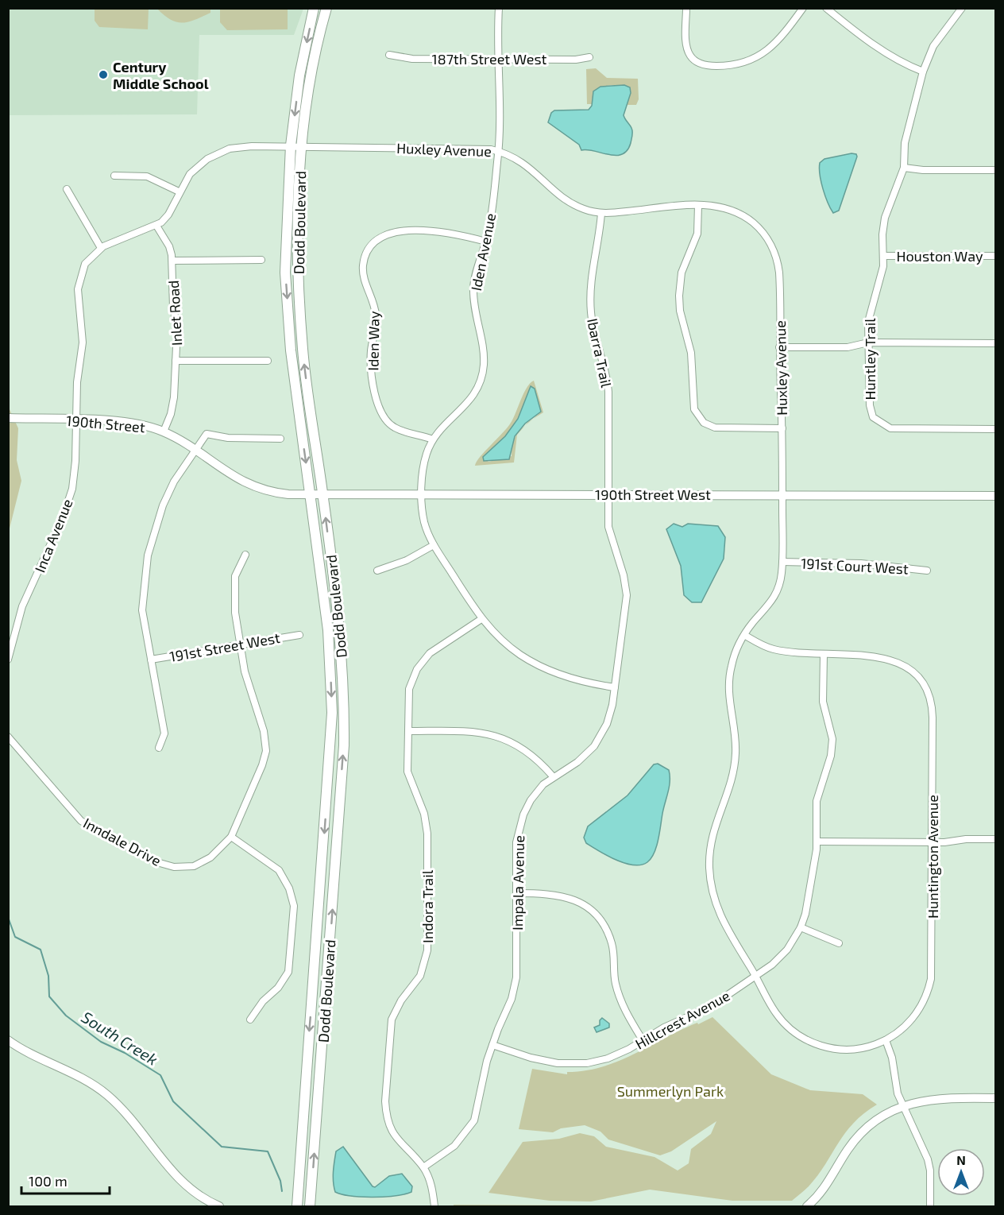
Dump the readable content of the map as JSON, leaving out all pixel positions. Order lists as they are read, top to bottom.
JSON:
{
  "streets": {
    "main road": ["Dodd Boulevard"],
    "street": [
      "187th Street West",
      "Huxley Avenue",
      "Iden Avenue",
      "Houston Way",
      "Inlet Road",
      "Iden Way",
      "Ibarra Trail",
      "Huntley Trail",
      "190th Street",
      "190th Street West",
      "Inca Avenue",
      "191st Court West",
      "191st Street West",
      "Inndale Drive",
      "Huntington Avenue",
      "Impala Avenue",
      "Indora Trail",
      "Hillcrest Avenue"
    ]
  },
  "crossings": [
    ["187th Street West", "Iden Avenue"],
    ["Huxley Avenue", "Dodd Boulevard"],
    ["Huxley Avenue", "Iden Avenue"],
    ["Huxley Avenue", "Ibarra Trail"],
    ["Huxley Avenue", "190th Street West"],
    ["Huxley Avenue", "191st Court West"],
    ["Huxley Avenue", "Huntington Avenue"],
    ["Huxley Avenue", "Hillcrest Avenue"],
    ["Dodd Boulevard", "190th Street"],
    ["Dodd Boulevard", "190th Street West"],
    ["Iden Avenue", "Iden Way"],
    ["Iden Avenue", "190th Street West"],
    ["Iden Avenue", "Impala Avenue"],
    ["Iden Avenue", "Indora Trail"],
    ["Houston Way", "Huntley Trail"],
    ["Inlet Road", "190th Street"],
    ["Inlet Road", "Inca Avenue"],
    ["Ibarra Trail", "190th Street West"],
    ["Ibarra Trail", "Impala Avenue"],
    ["190th Street", "190th Street West"],
    ["190th Street", "Inca Avenue"],
    ["190th Street West", "Impala Avenue"],
    ["191st Street West", "Inndale Drive"],
    ["Huntington Avenue", "Hillcrest Avenue"],
    ["Impala Avenue", "Indora Trail"],
    ["Impala Avenue", "Hillcrest Avenue"]
  ],
  "water": ["South Creek"],
  "parks": ["Summerlyn Park"],
  "places": ["Century Middle School"],
  "scale_bar": "100 m",
  "north": "top"
}
